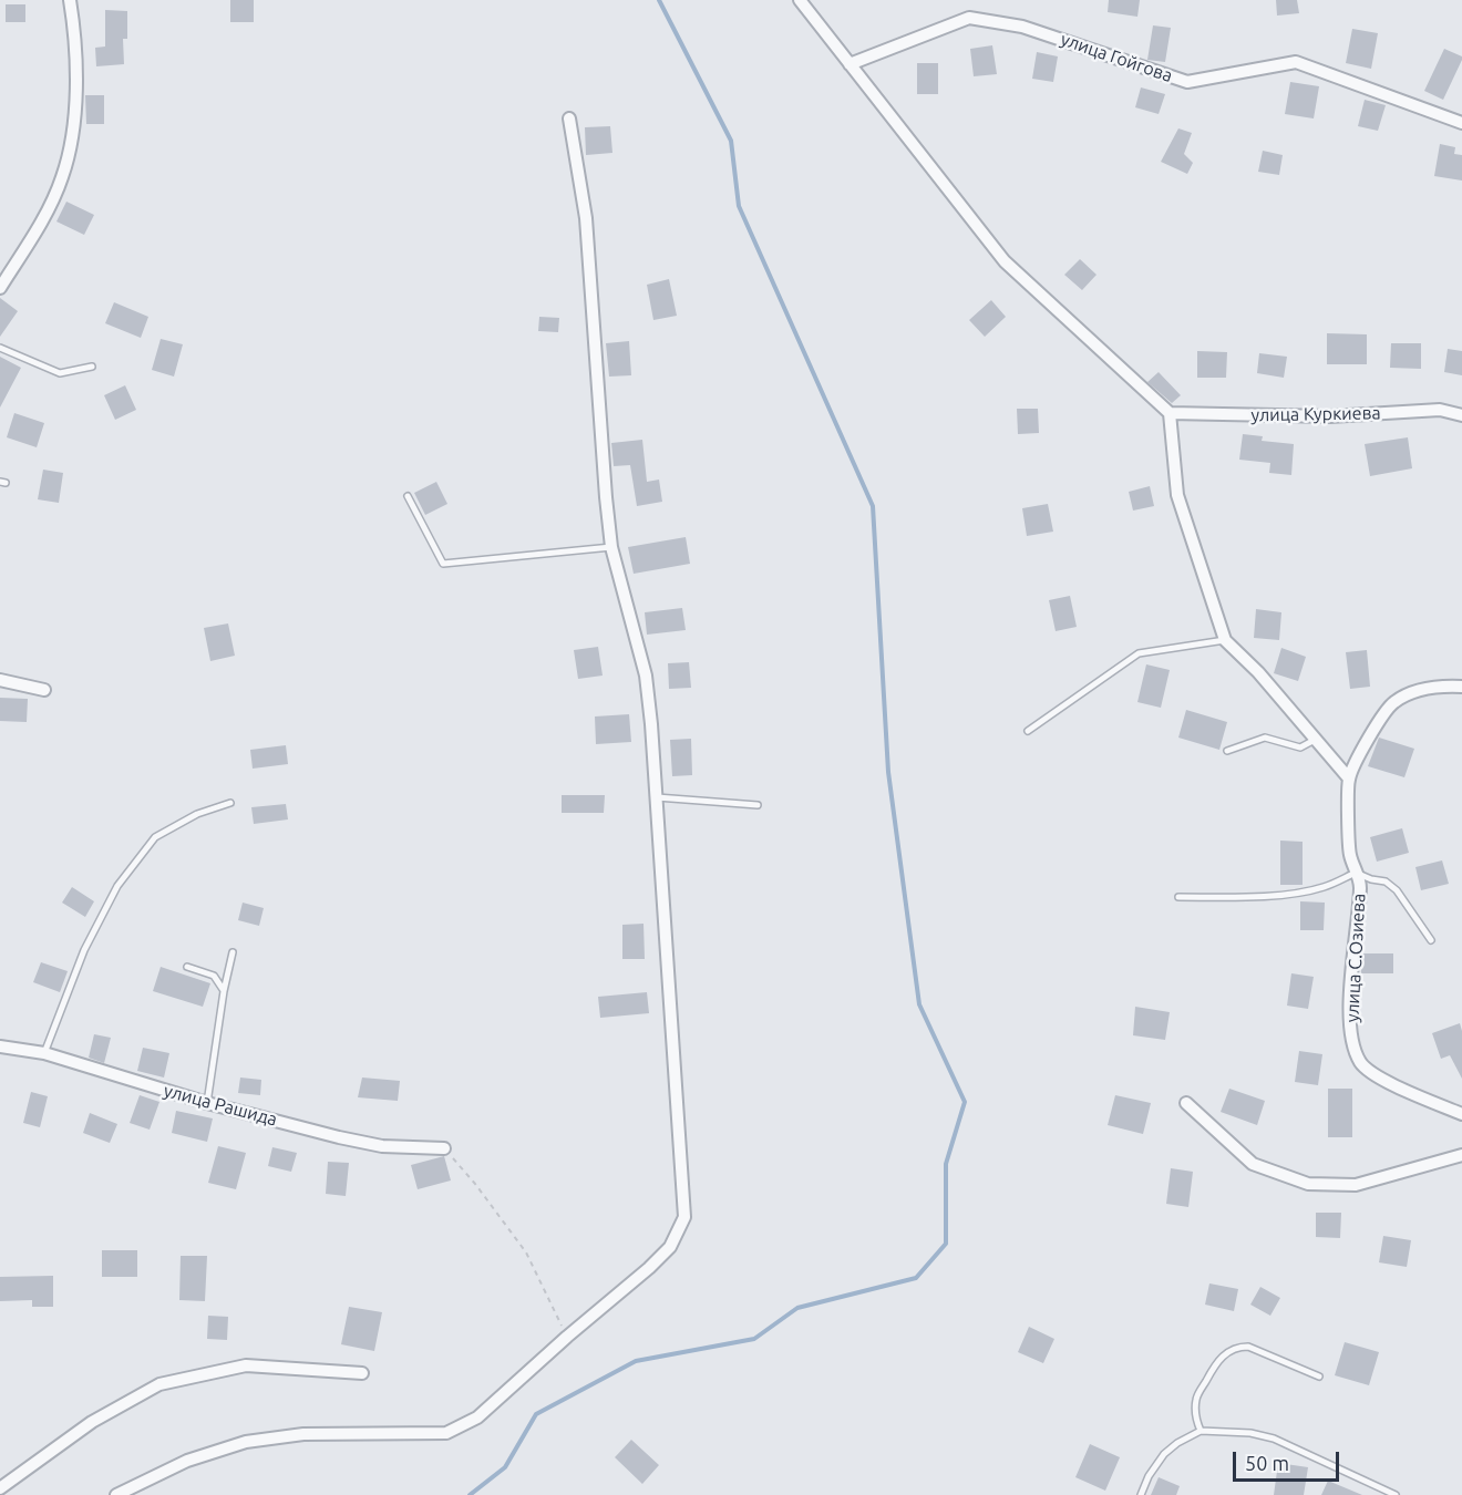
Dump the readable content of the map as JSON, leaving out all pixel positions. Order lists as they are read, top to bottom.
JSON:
{
  "streets": {
    "street": [
      "улица Гойгова",
      "улица Куркиева",
      "улица С.Озиева",
      "улица Рашида"
    ]
  },
  "scale_bar": "50 m"
}
